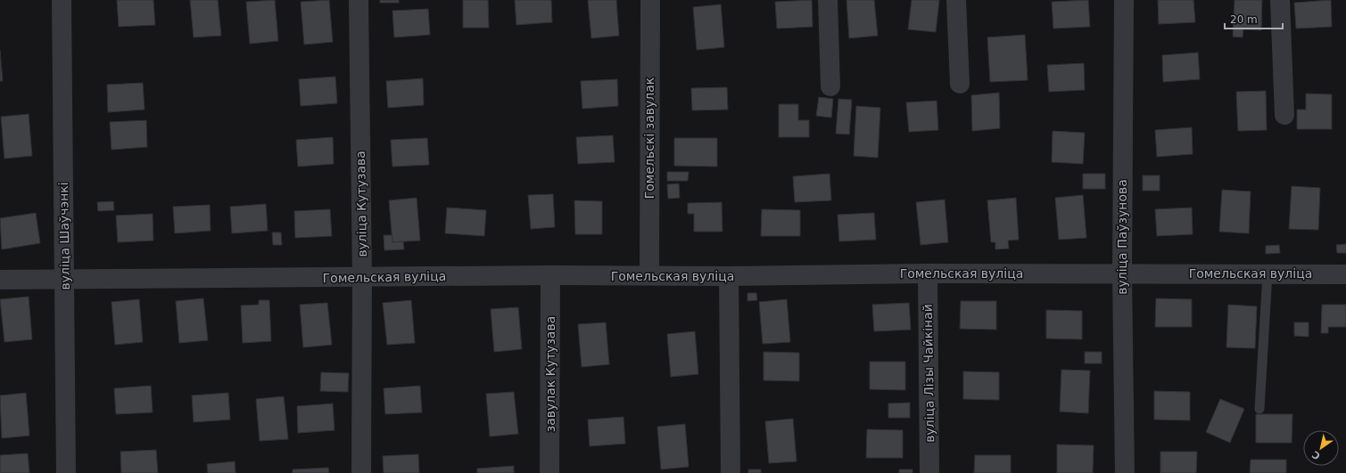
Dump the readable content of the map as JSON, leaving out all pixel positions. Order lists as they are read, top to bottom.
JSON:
{
  "streets": {
    "street": [
      "Гомельскі завулак",
      "вуліца Кутузава",
      "вуліца Шаўчэнкі",
      "вуліца Паўзунова",
      "Гомельская вуліца",
      "вуліца Лізы Чайкінай",
      "завулак Кутузава"
    ]
  },
  "crossings": [
    ["Гомельскі завулак", "Гомельская вуліца"],
    ["вуліца Кутузава", "Гомельская вуліца"],
    ["вуліца Шаўчэнкі", "Гомельская вуліца"],
    ["вуліца Паўзунова", "Гомельская вуліца"],
    ["Гомельская вуліца", "вуліца Лізы Чайкінай"],
    ["Гомельская вуліца", "завулак Кутузава"]
  ],
  "scale_bar": "20 m",
  "north": "bottom left"
}
